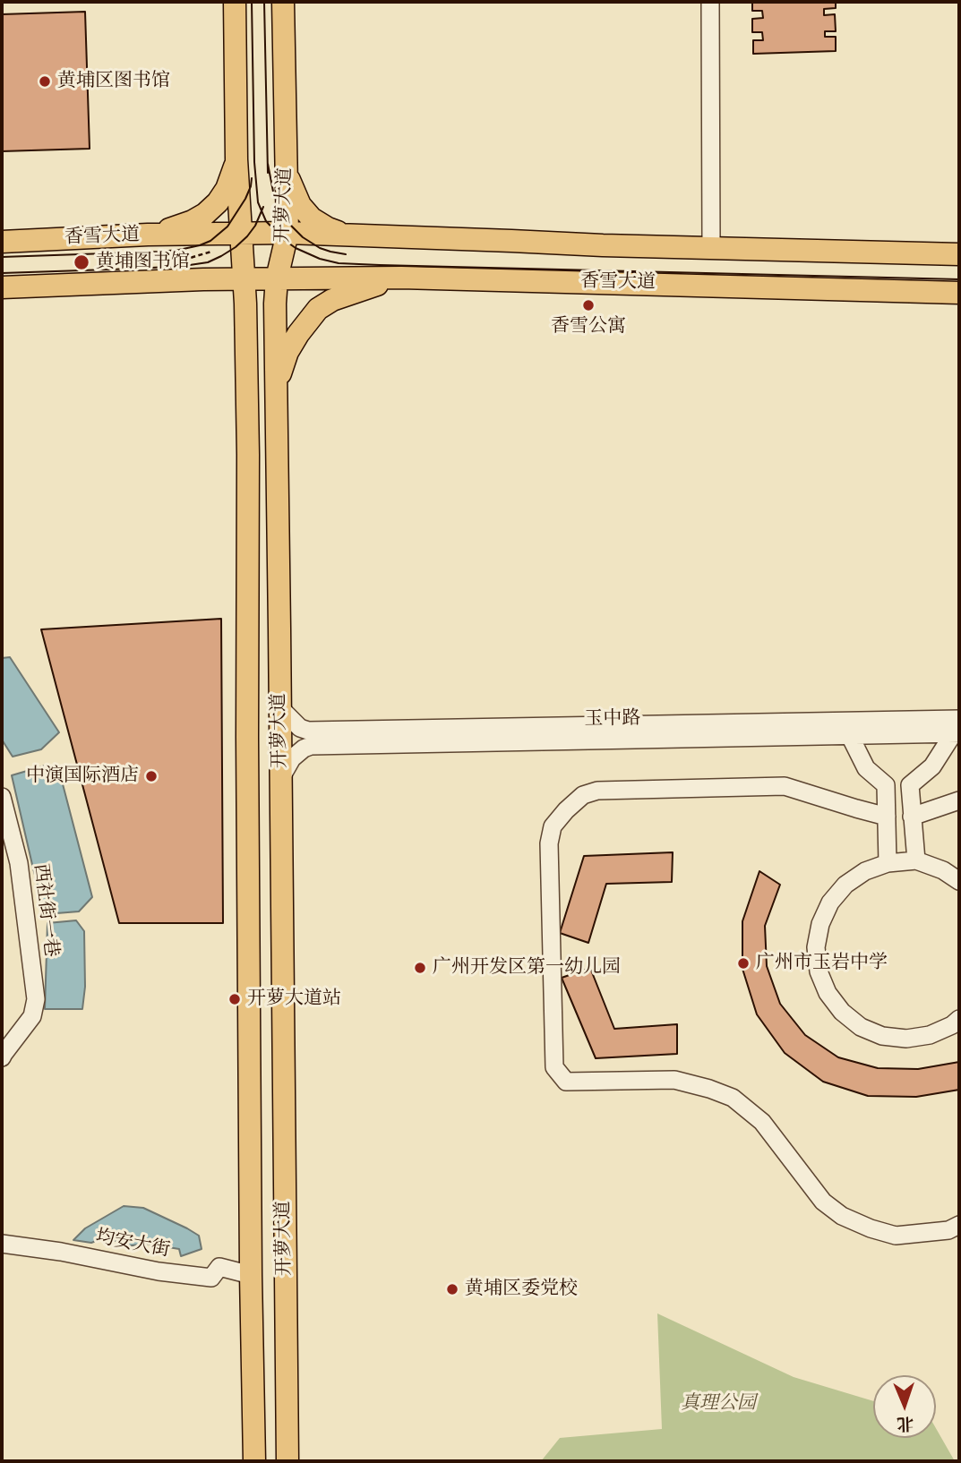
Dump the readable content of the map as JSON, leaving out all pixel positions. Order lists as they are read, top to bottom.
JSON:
{
  "streets": {
    "main road": ["开萝大道", "香雪大道"],
    "street": ["玉中路", "西社街一巷", "均安大街"]
  },
  "crossings": [
    ["开萝大道", "香雪大道"],
    ["开萝大道", "玉中路"],
    ["开萝大道", "均安大街"]
  ],
  "parks": ["真理公园"],
  "places": [
    "黄埔区图书馆",
    "黄埔图书馆",
    "香雪公寓",
    "中演国际酒店",
    "广州市玉岩中学",
    "广州开发区第一幼儿园",
    "开萝大道站",
    "黄埔区委党校"
  ],
  "north": "bottom"
}
